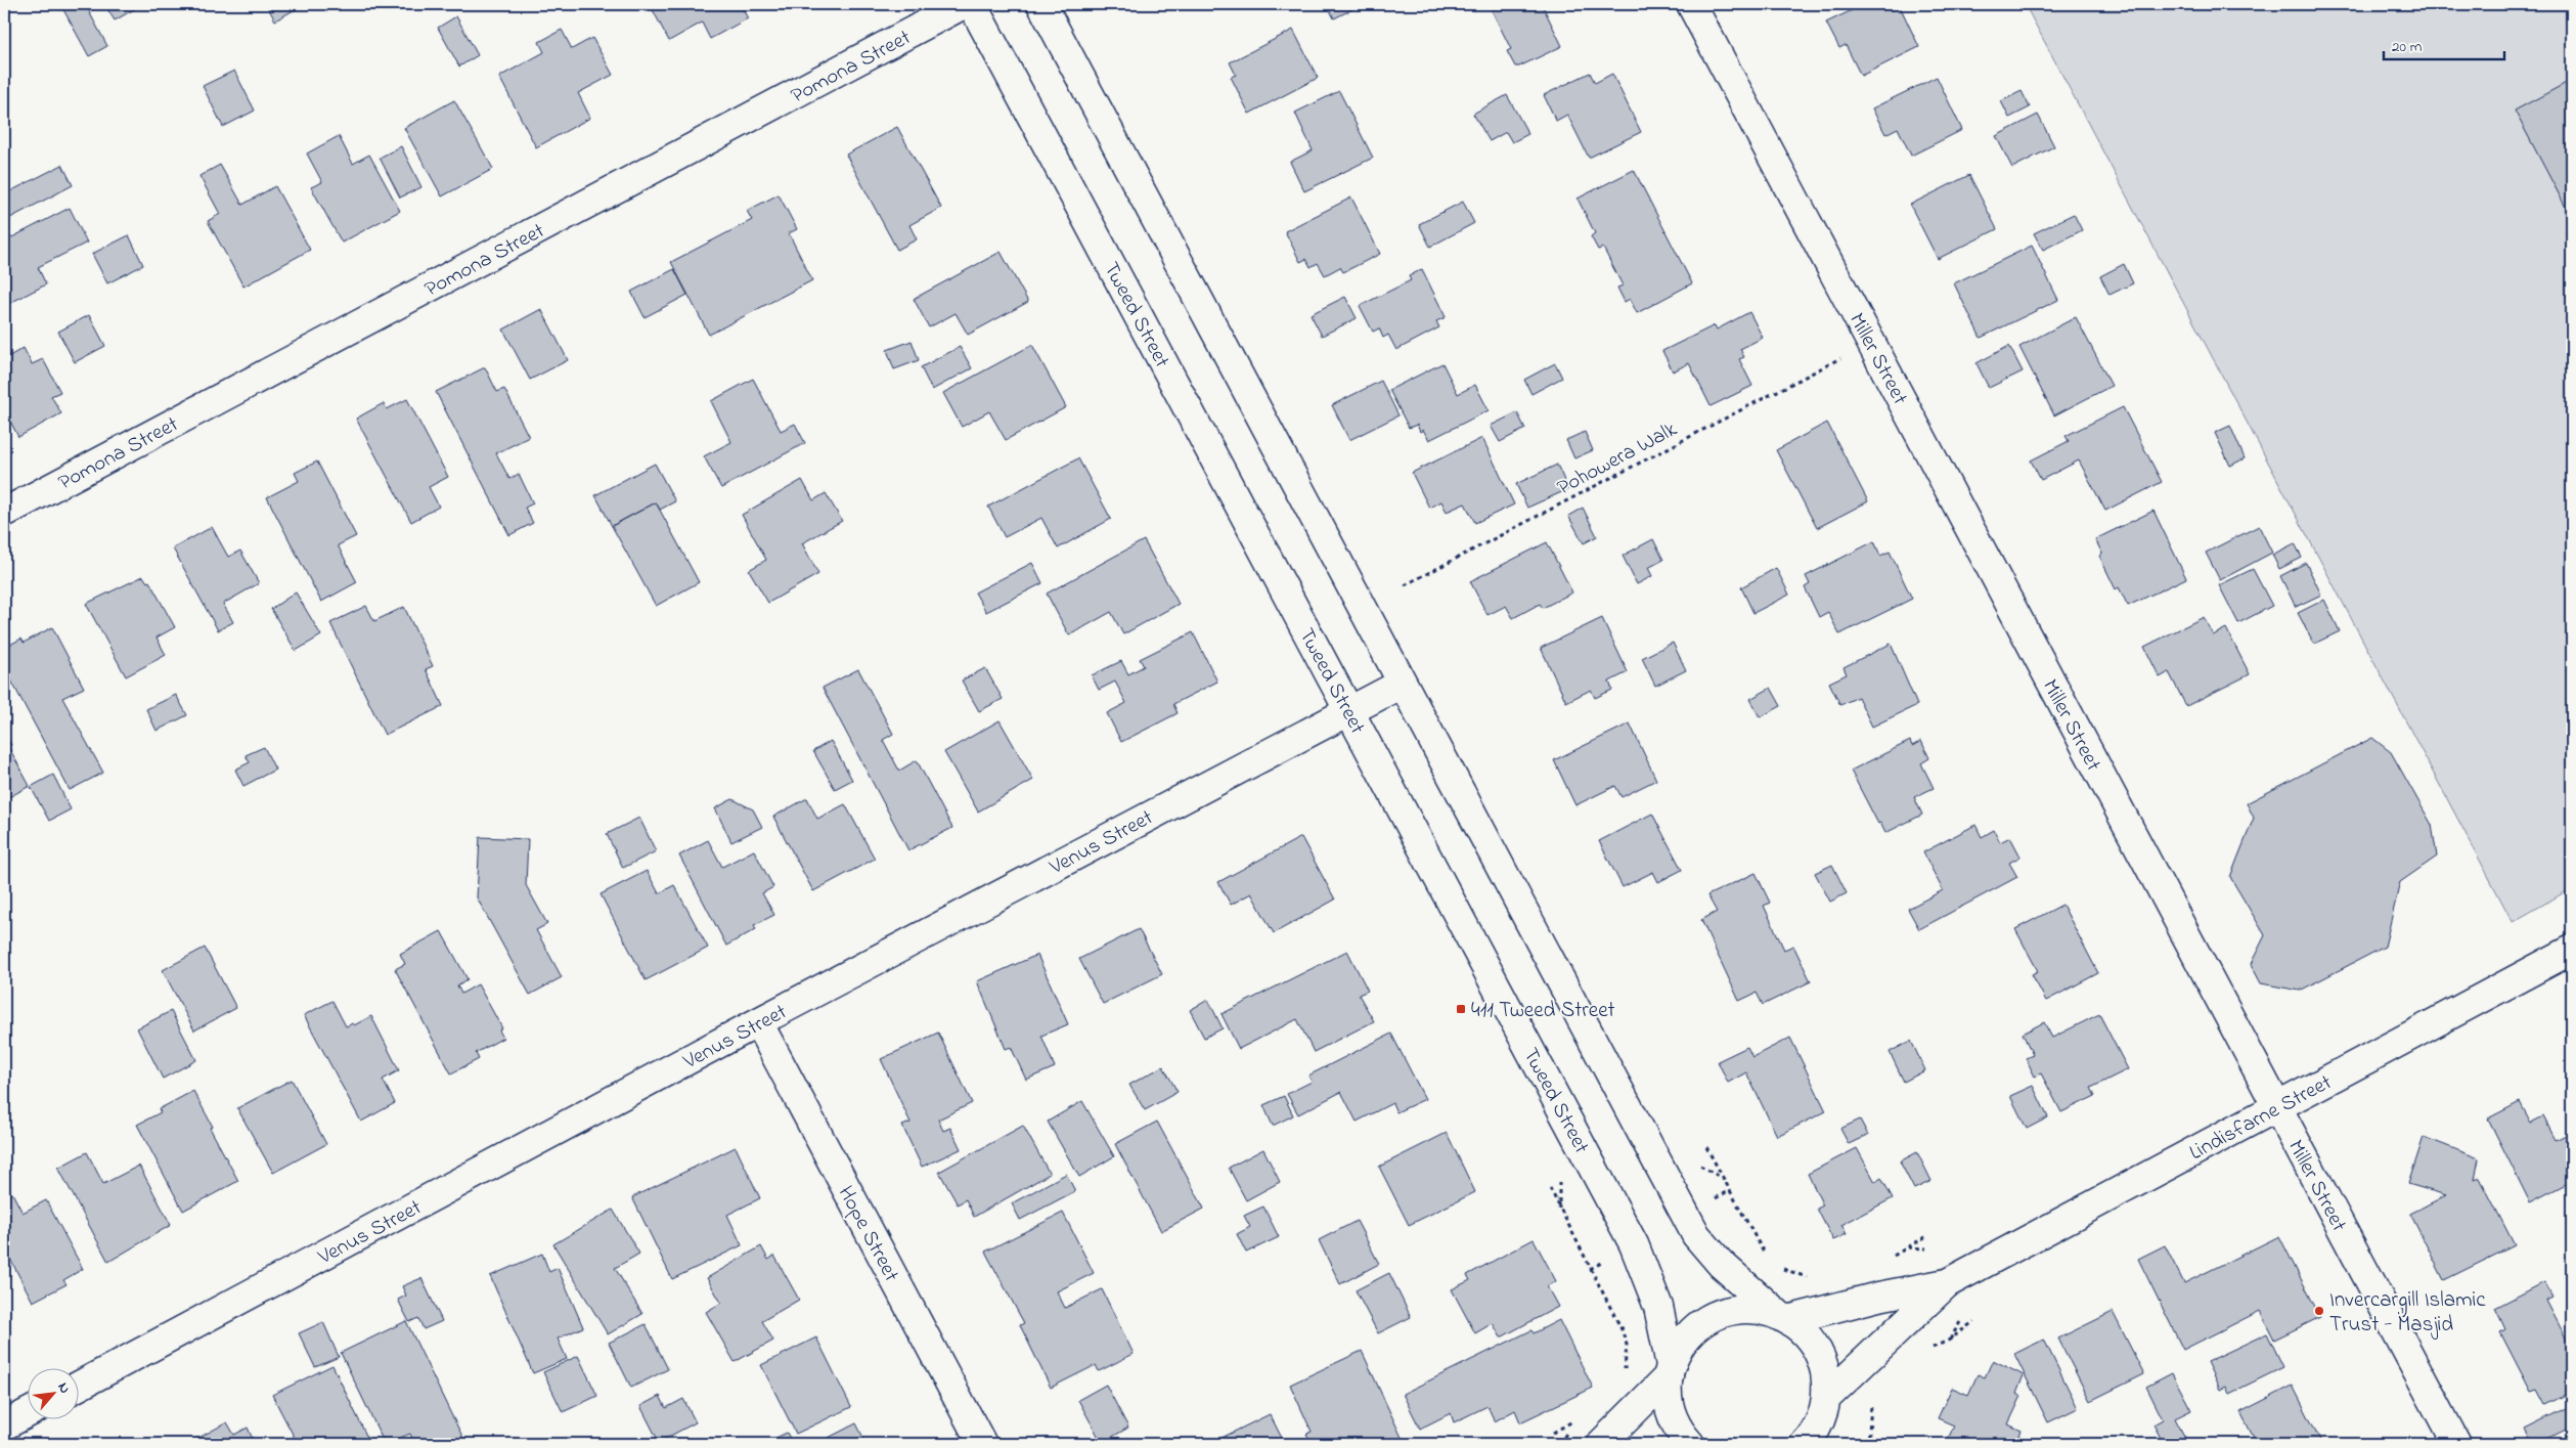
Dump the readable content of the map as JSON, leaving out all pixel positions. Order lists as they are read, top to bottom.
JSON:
{
  "streets": {
    "street": [
      "Pomona Street",
      "Tweed Street",
      "Miller Street",
      "Venus Street",
      "Lindisfarne Street",
      "Hope Street"
    ],
    "path": ["Pohowera Walk"]
  },
  "crossings": [
    ["Tweed Street", "Venus Street"],
    ["Miller Street", "Lindisfarne Street"],
    ["Venus Street", "Hope Street"]
  ],
  "places": {
    "transit": ["411 Tweed Street"],
    "other": ["Invercargill Islamic Trust - Masjid"]
  },
  "scale_bar": "20 m",
  "north": "top right"
}
